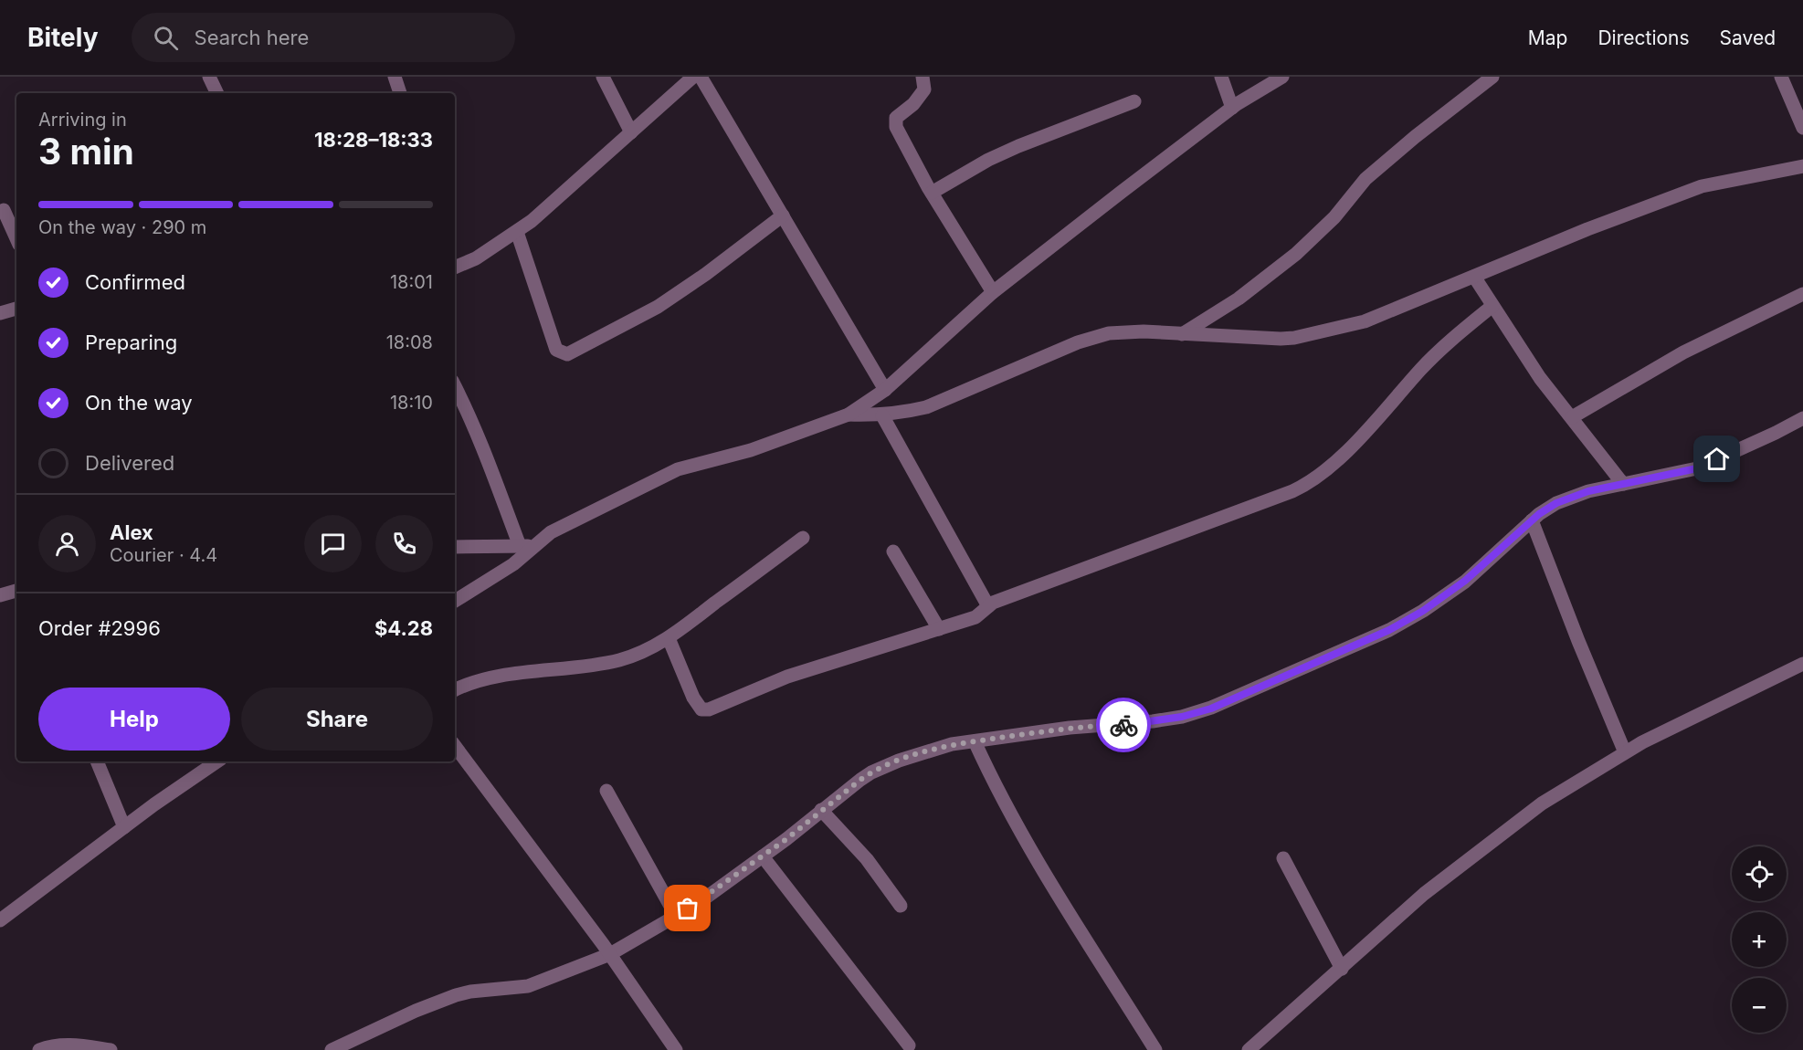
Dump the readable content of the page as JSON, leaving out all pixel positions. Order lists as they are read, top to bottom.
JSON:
{
  "page": {
    "header": "Bitely",
    "search": "Search here",
    "nav": ["Map", "Directions", "Saved"],
    "heading": ["3 min", "Arriving in", "18:28–18:33"],
    "panel": [
      "Alex",
      "Courier · 4.4",
      "Order #2996",
      "$4.28"
    ],
    "bar": "On the way · 290 m",
    "list": [
      ["Confirmed", "18:01"],
      ["Preparing", "18:08"],
      ["On the way", "18:10"],
      "Delivered"
    ],
    "buttons": ["Help", "Share"],
    "map_buttons": ["+", "−"]
  }
}
